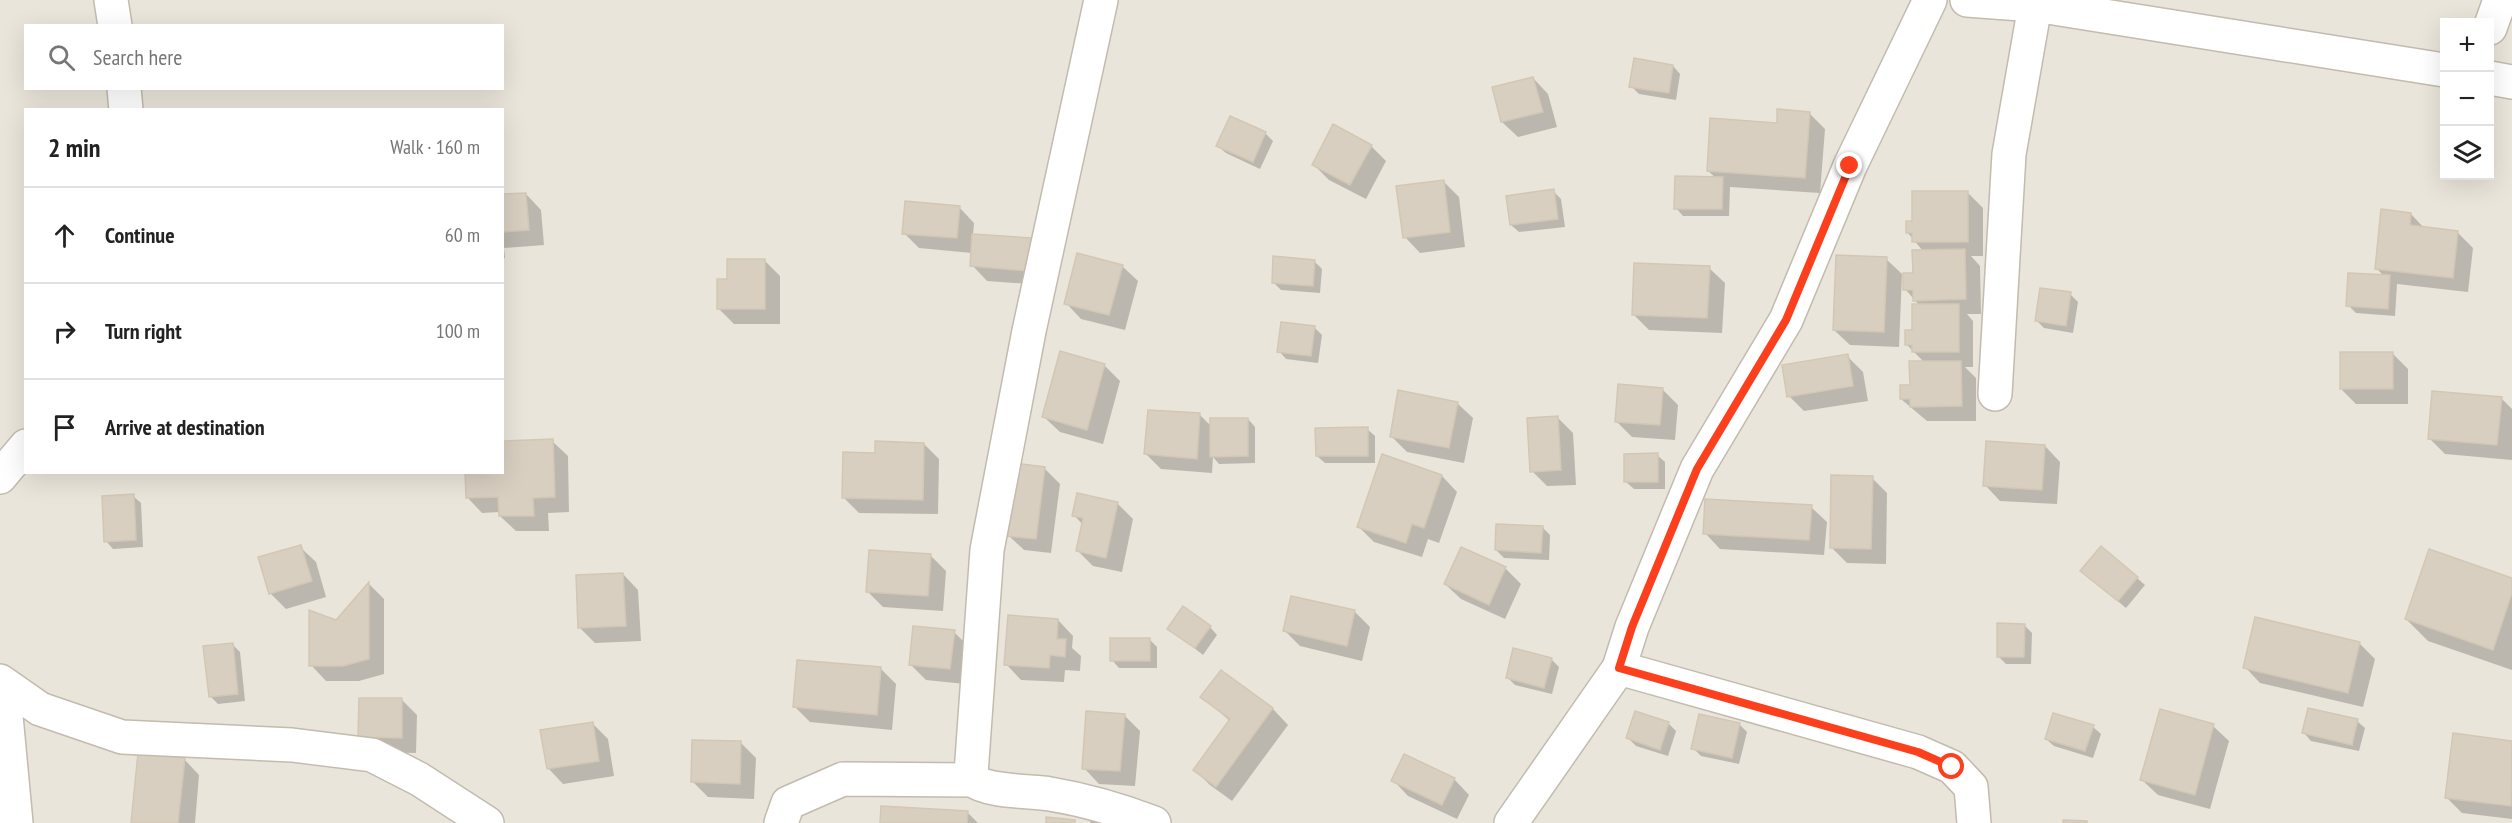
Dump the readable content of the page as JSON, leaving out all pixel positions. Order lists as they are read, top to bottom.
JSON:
{
  "page": {
    "map_buttons": ["+", "−"],
    "search": "Search here",
    "heading": ["2 min", "Walk · 160 m"],
    "list": [
      ["Continue", "60 m"],
      ["Turn right", "100 m"],
      "Arrive at destination"
    ]
  }
}
